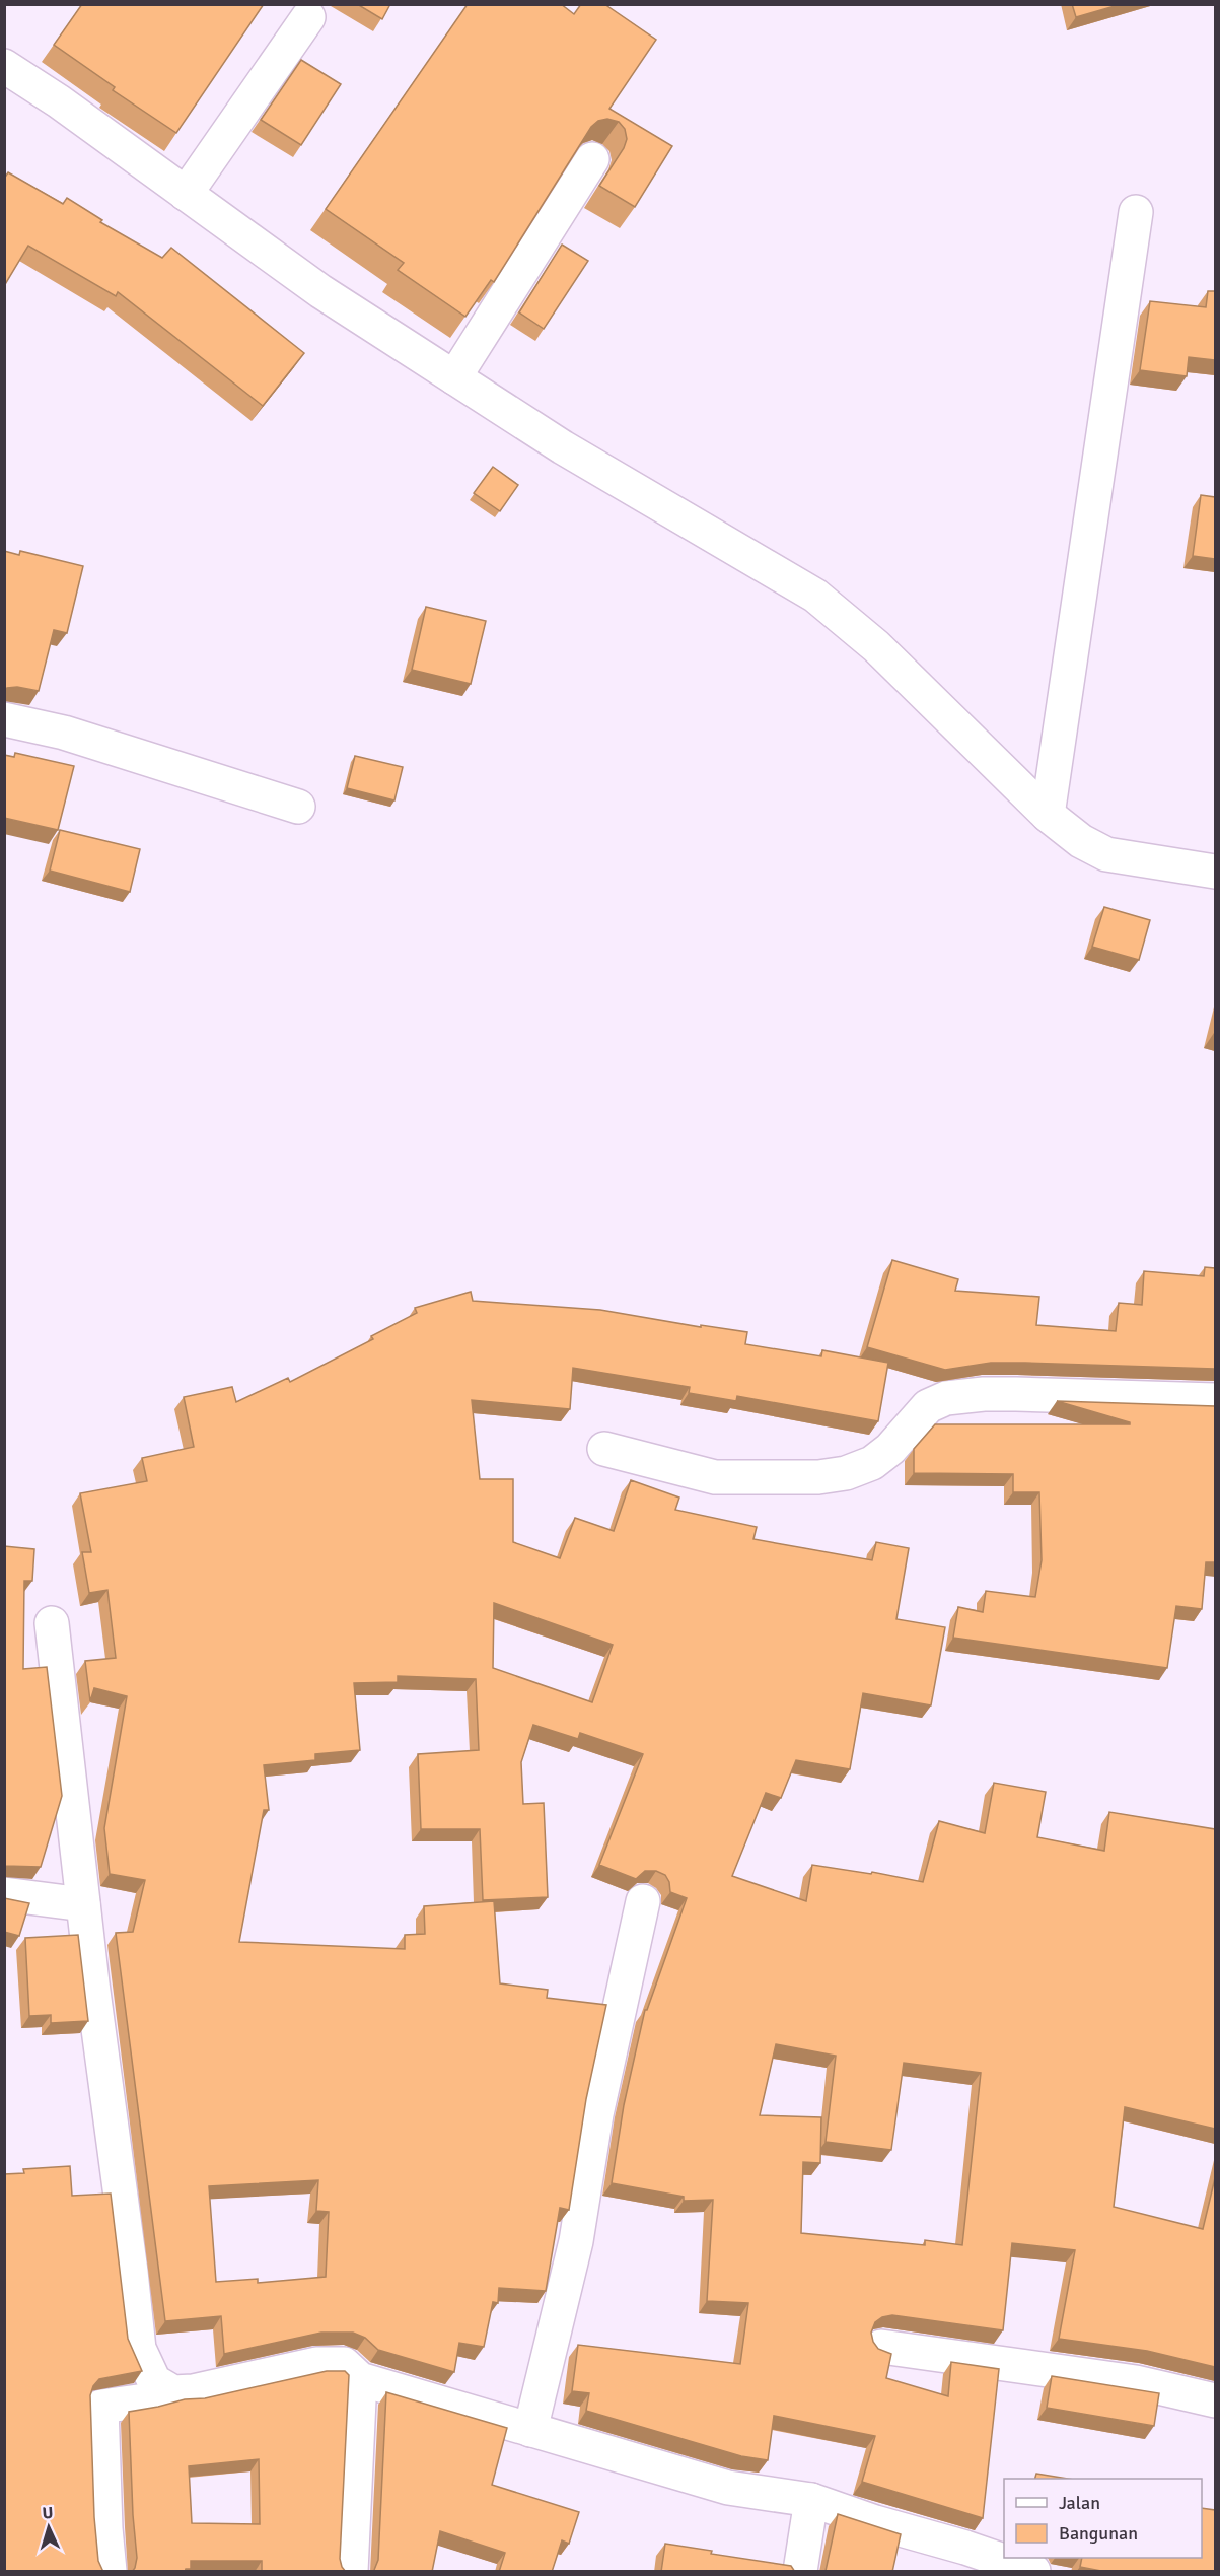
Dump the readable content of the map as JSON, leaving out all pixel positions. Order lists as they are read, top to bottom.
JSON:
{
  "legend": ["Jalan", "Bangunan"],
  "north": "top"
}
